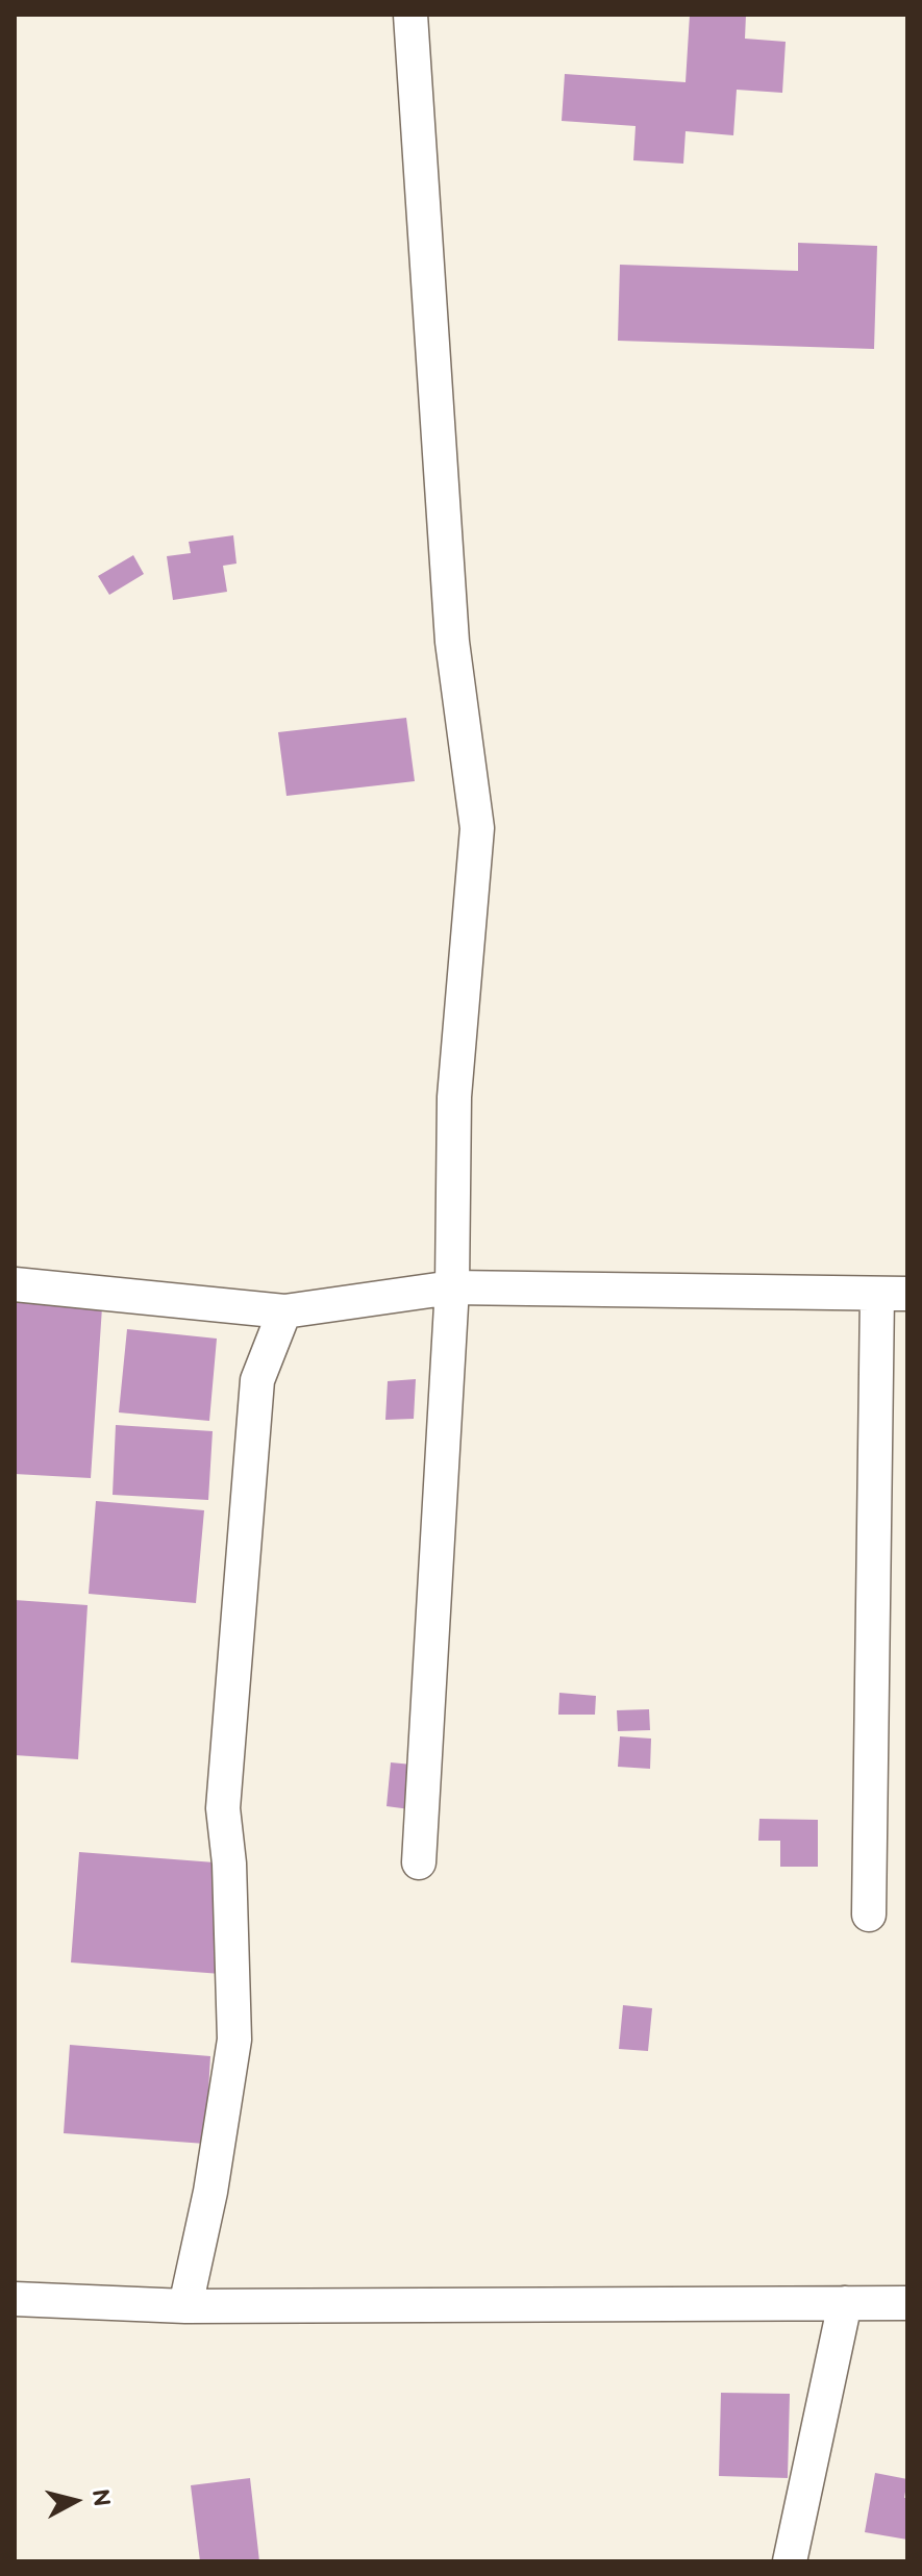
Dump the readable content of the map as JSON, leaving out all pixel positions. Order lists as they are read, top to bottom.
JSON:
{
  "north": "right"
}
